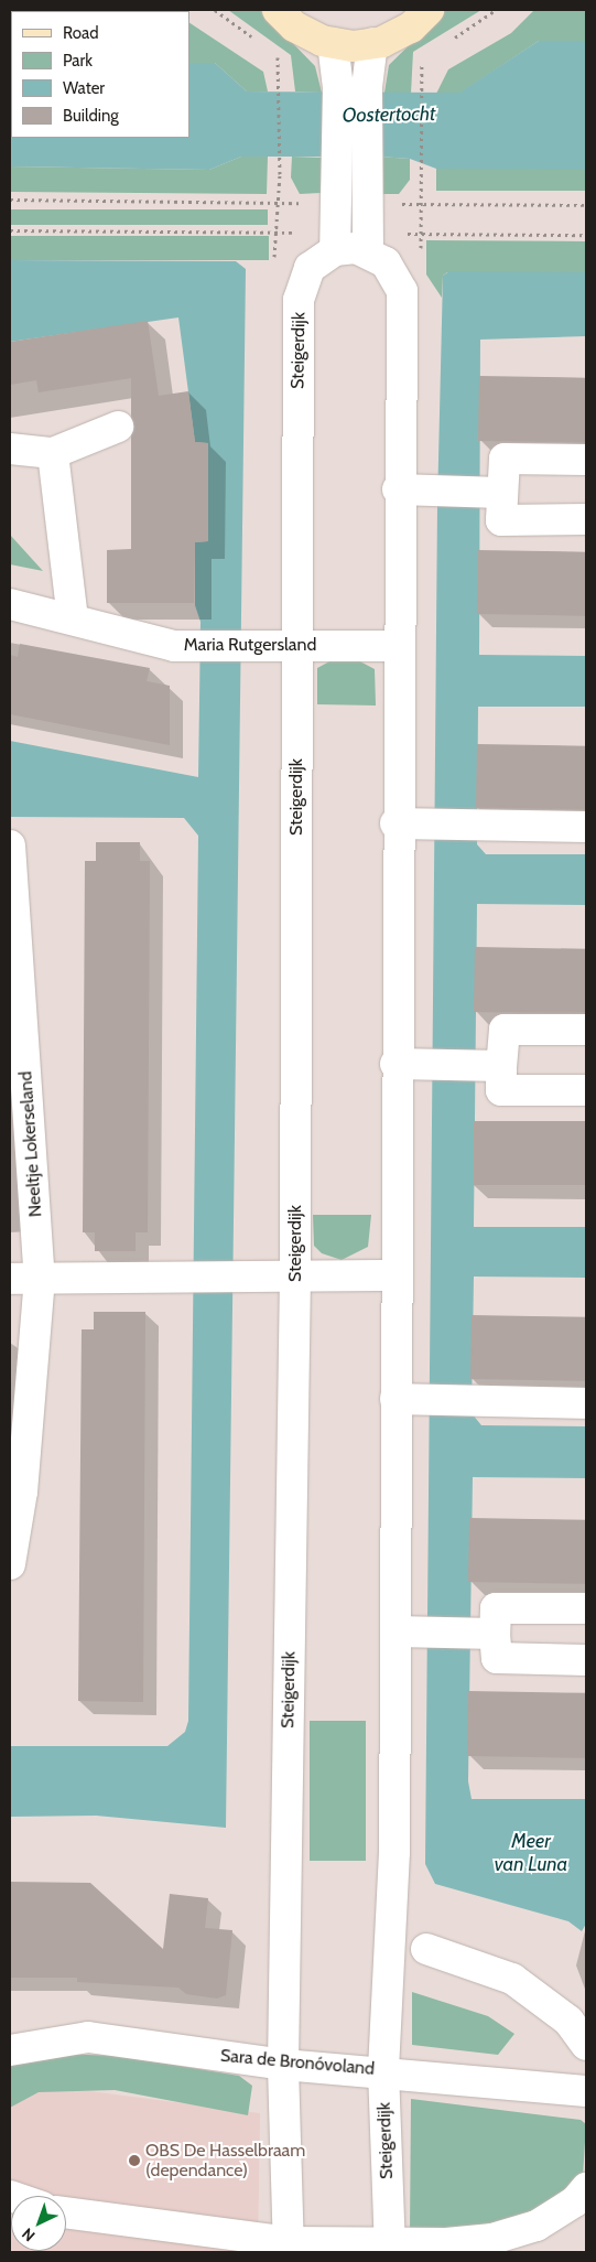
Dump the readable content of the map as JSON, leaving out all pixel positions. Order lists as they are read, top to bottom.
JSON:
{
  "streets": {
    "street": [
      "Steigerdijk",
      "Maria Rutgersland",
      "Neeltje Lokerseland",
      "Sara de Bronóvoland"
    ]
  },
  "crossings": [
    ["Steigerdijk", "Maria Rutgersland"],
    ["Steigerdijk", "Sara de Bronóvoland"]
  ],
  "water": ["Oostertocht", "Meer van Luna"],
  "places": ["OBS De Hasselbraam (dependance)"],
  "legend": [
    "Road",
    "Park",
    "Water",
    "Building"
  ],
  "north": "bottom left"
}
